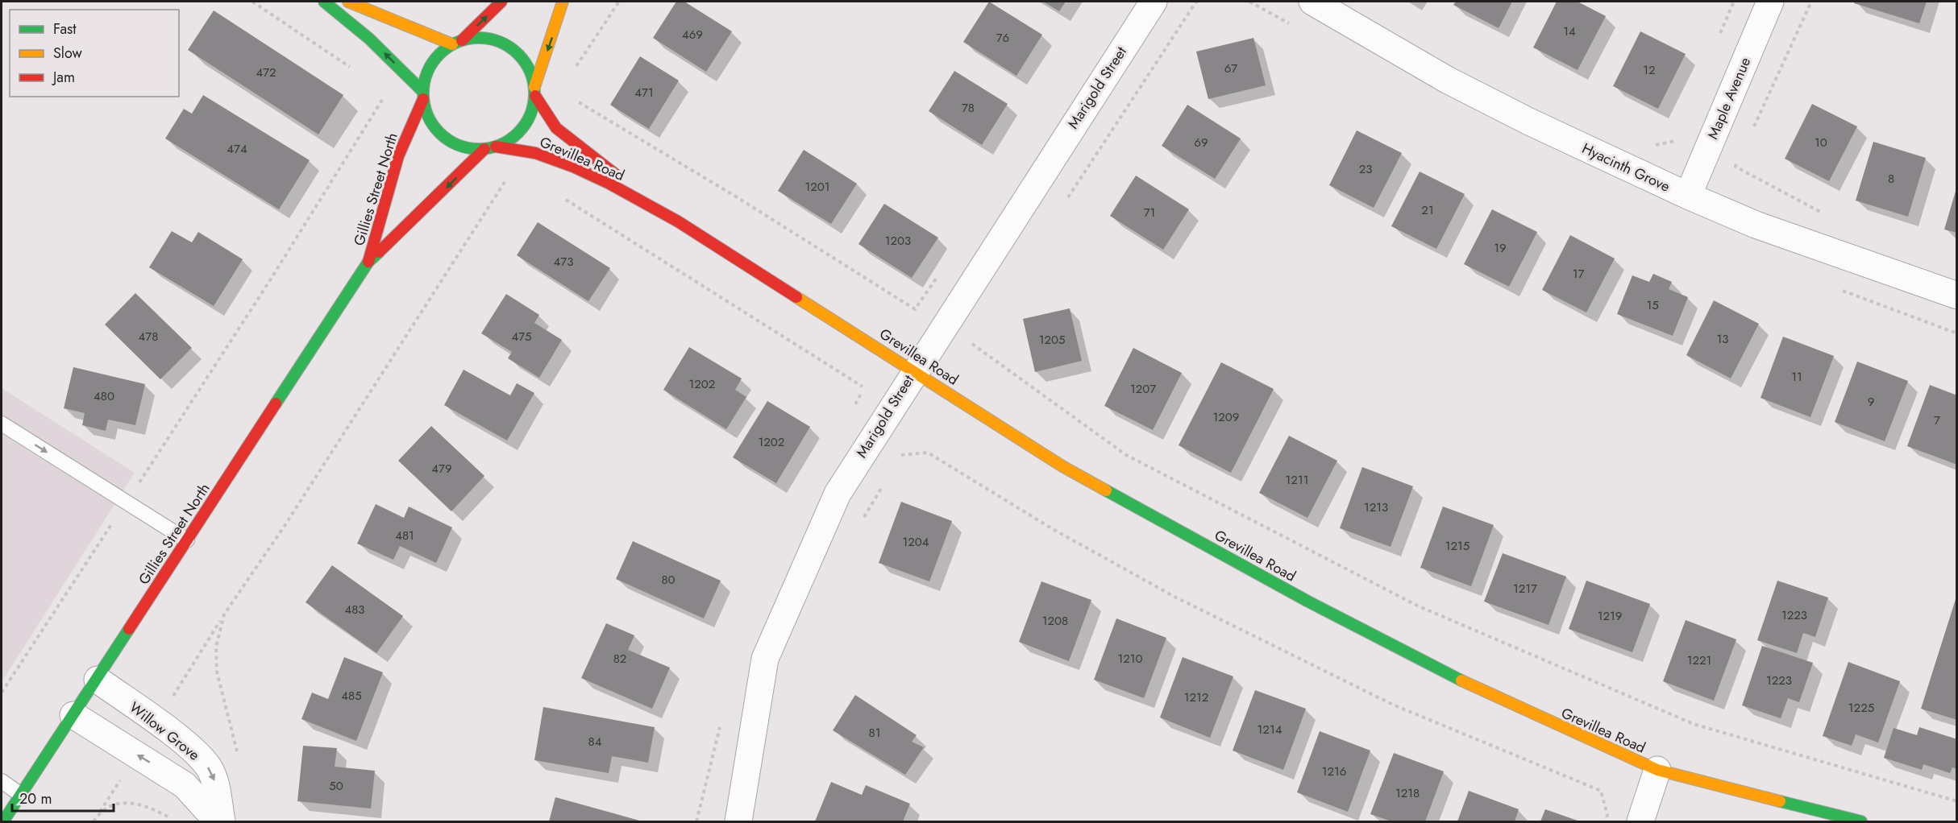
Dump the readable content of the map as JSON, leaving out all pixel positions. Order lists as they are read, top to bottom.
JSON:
{
  "streets": {
    "street": [
      "Marigold Street",
      "Maple Avenue",
      "Grevillea Road",
      "Hyacinth Grove",
      "Gillies Street North",
      "Willow Grove"
    ]
  },
  "crossings": [
    ["Marigold Street", "Grevillea Road"],
    ["Maple Avenue", "Hyacinth Grove"],
    ["Grevillea Road", "Gillies Street North"],
    ["Gillies Street North", "Willow Grove"]
  ],
  "house_numbers": [
    "14",
    "469",
    "76",
    "67",
    "12",
    "472",
    "471",
    "78",
    "69",
    "10",
    "474",
    "23",
    "8",
    "1201",
    "21",
    "71",
    "1203",
    "19",
    "473",
    "17",
    "15",
    "478",
    "475",
    "13",
    "1205",
    "11",
    "1202",
    "1207",
    "480",
    "9",
    "1209",
    "7",
    "1202",
    "479",
    "1211",
    "1213",
    "481",
    "1204",
    "1215",
    "80",
    "1217",
    "483",
    "1223",
    "1219",
    "1208",
    "82",
    "1210",
    "1221",
    "1223",
    "485",
    "1212",
    "1225",
    "1214",
    "81",
    "84",
    "1216",
    "50",
    "1218"
  ],
  "legend": ["Fast", "Slow", "Jam"],
  "scale_bar": "20 m"
}
